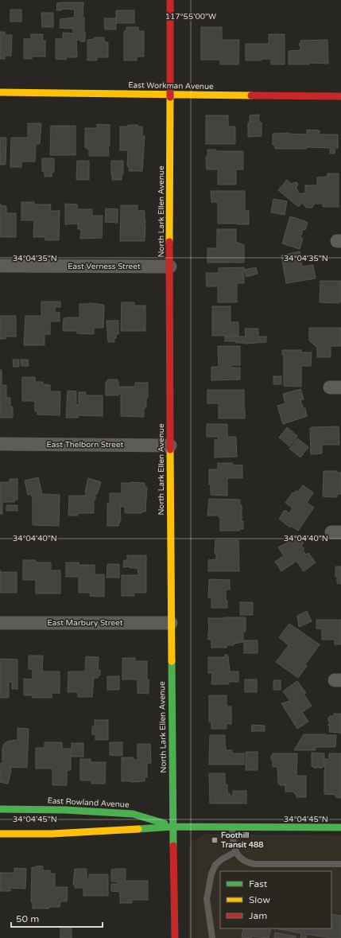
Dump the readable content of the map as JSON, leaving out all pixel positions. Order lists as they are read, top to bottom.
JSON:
{
  "streets": {
    "street": [
      "East Workman Avenue",
      "North Lark Ellen Avenue",
      "East Verness Street",
      "East Thelborn Street",
      "East Marbury Street",
      "East Rowland Avenue"
    ]
  },
  "crossings": [
    ["East Workman Avenue", "North Lark Ellen Avenue"],
    ["North Lark Ellen Avenue", "East Verness Street"],
    ["North Lark Ellen Avenue", "East Thelborn Street"],
    ["North Lark Ellen Avenue", "East Marbury Street"],
    ["North Lark Ellen Avenue", "East Rowland Avenue"]
  ],
  "places": {
    "transit": ["Foothill Transit 488"]
  },
  "legend": ["Fast", "Slow", "Jam"],
  "scale_bar": "50 m",
  "coordinates": [
    "117°55'00\"W",
    "34°04'35\"N",
    "34°04'40\"N",
    "34°04'45\"N"
  ]
}
